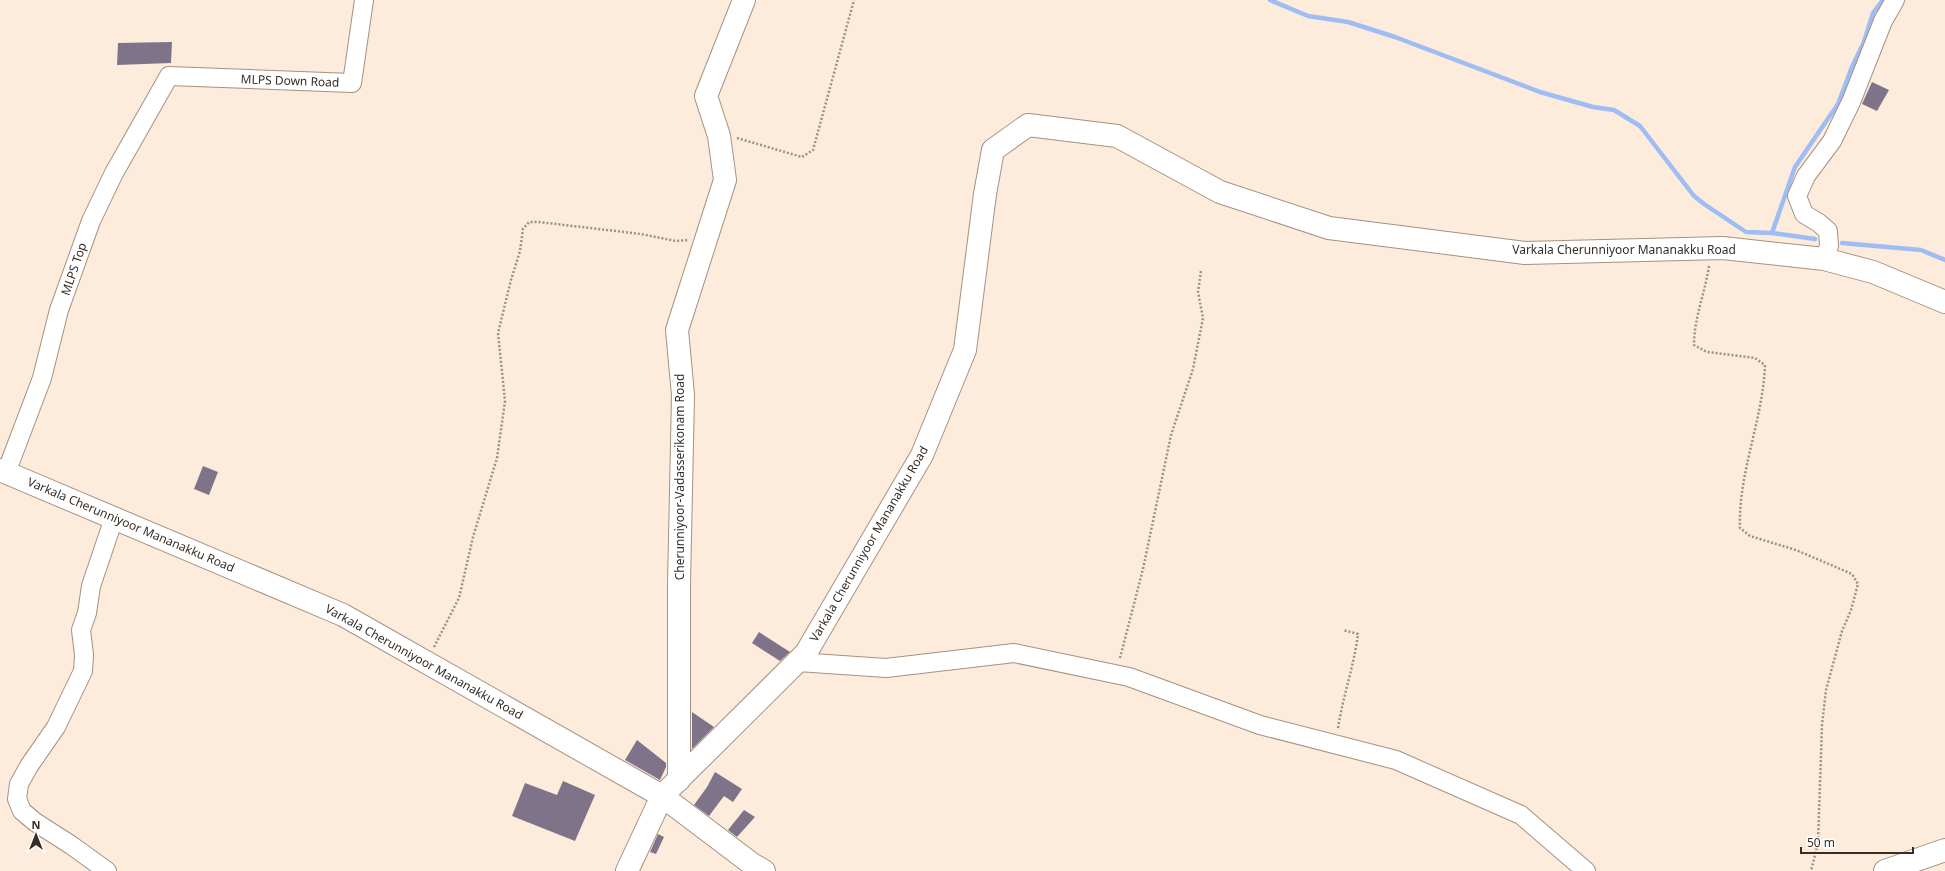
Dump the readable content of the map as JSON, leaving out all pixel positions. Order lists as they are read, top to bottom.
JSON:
{
  "streets": {
    "main road": ["Varkala Cherunniyoor Mananakku Road", "Cherunniyoor-Vadasserikonam Road"],
    "street": ["MLPS Down Road", "MLPS Top"]
  },
  "crossings": [
    ["MLPS Down Road", "MLPS Top"],
    ["Varkala Cherunniyoor Mananakku Road", "MLPS Top"],
    ["Varkala Cherunniyoor Mananakku Road", "Cherunniyoor-Vadasserikonam Road"]
  ],
  "scale_bar": "50 m",
  "north": "top"
}
